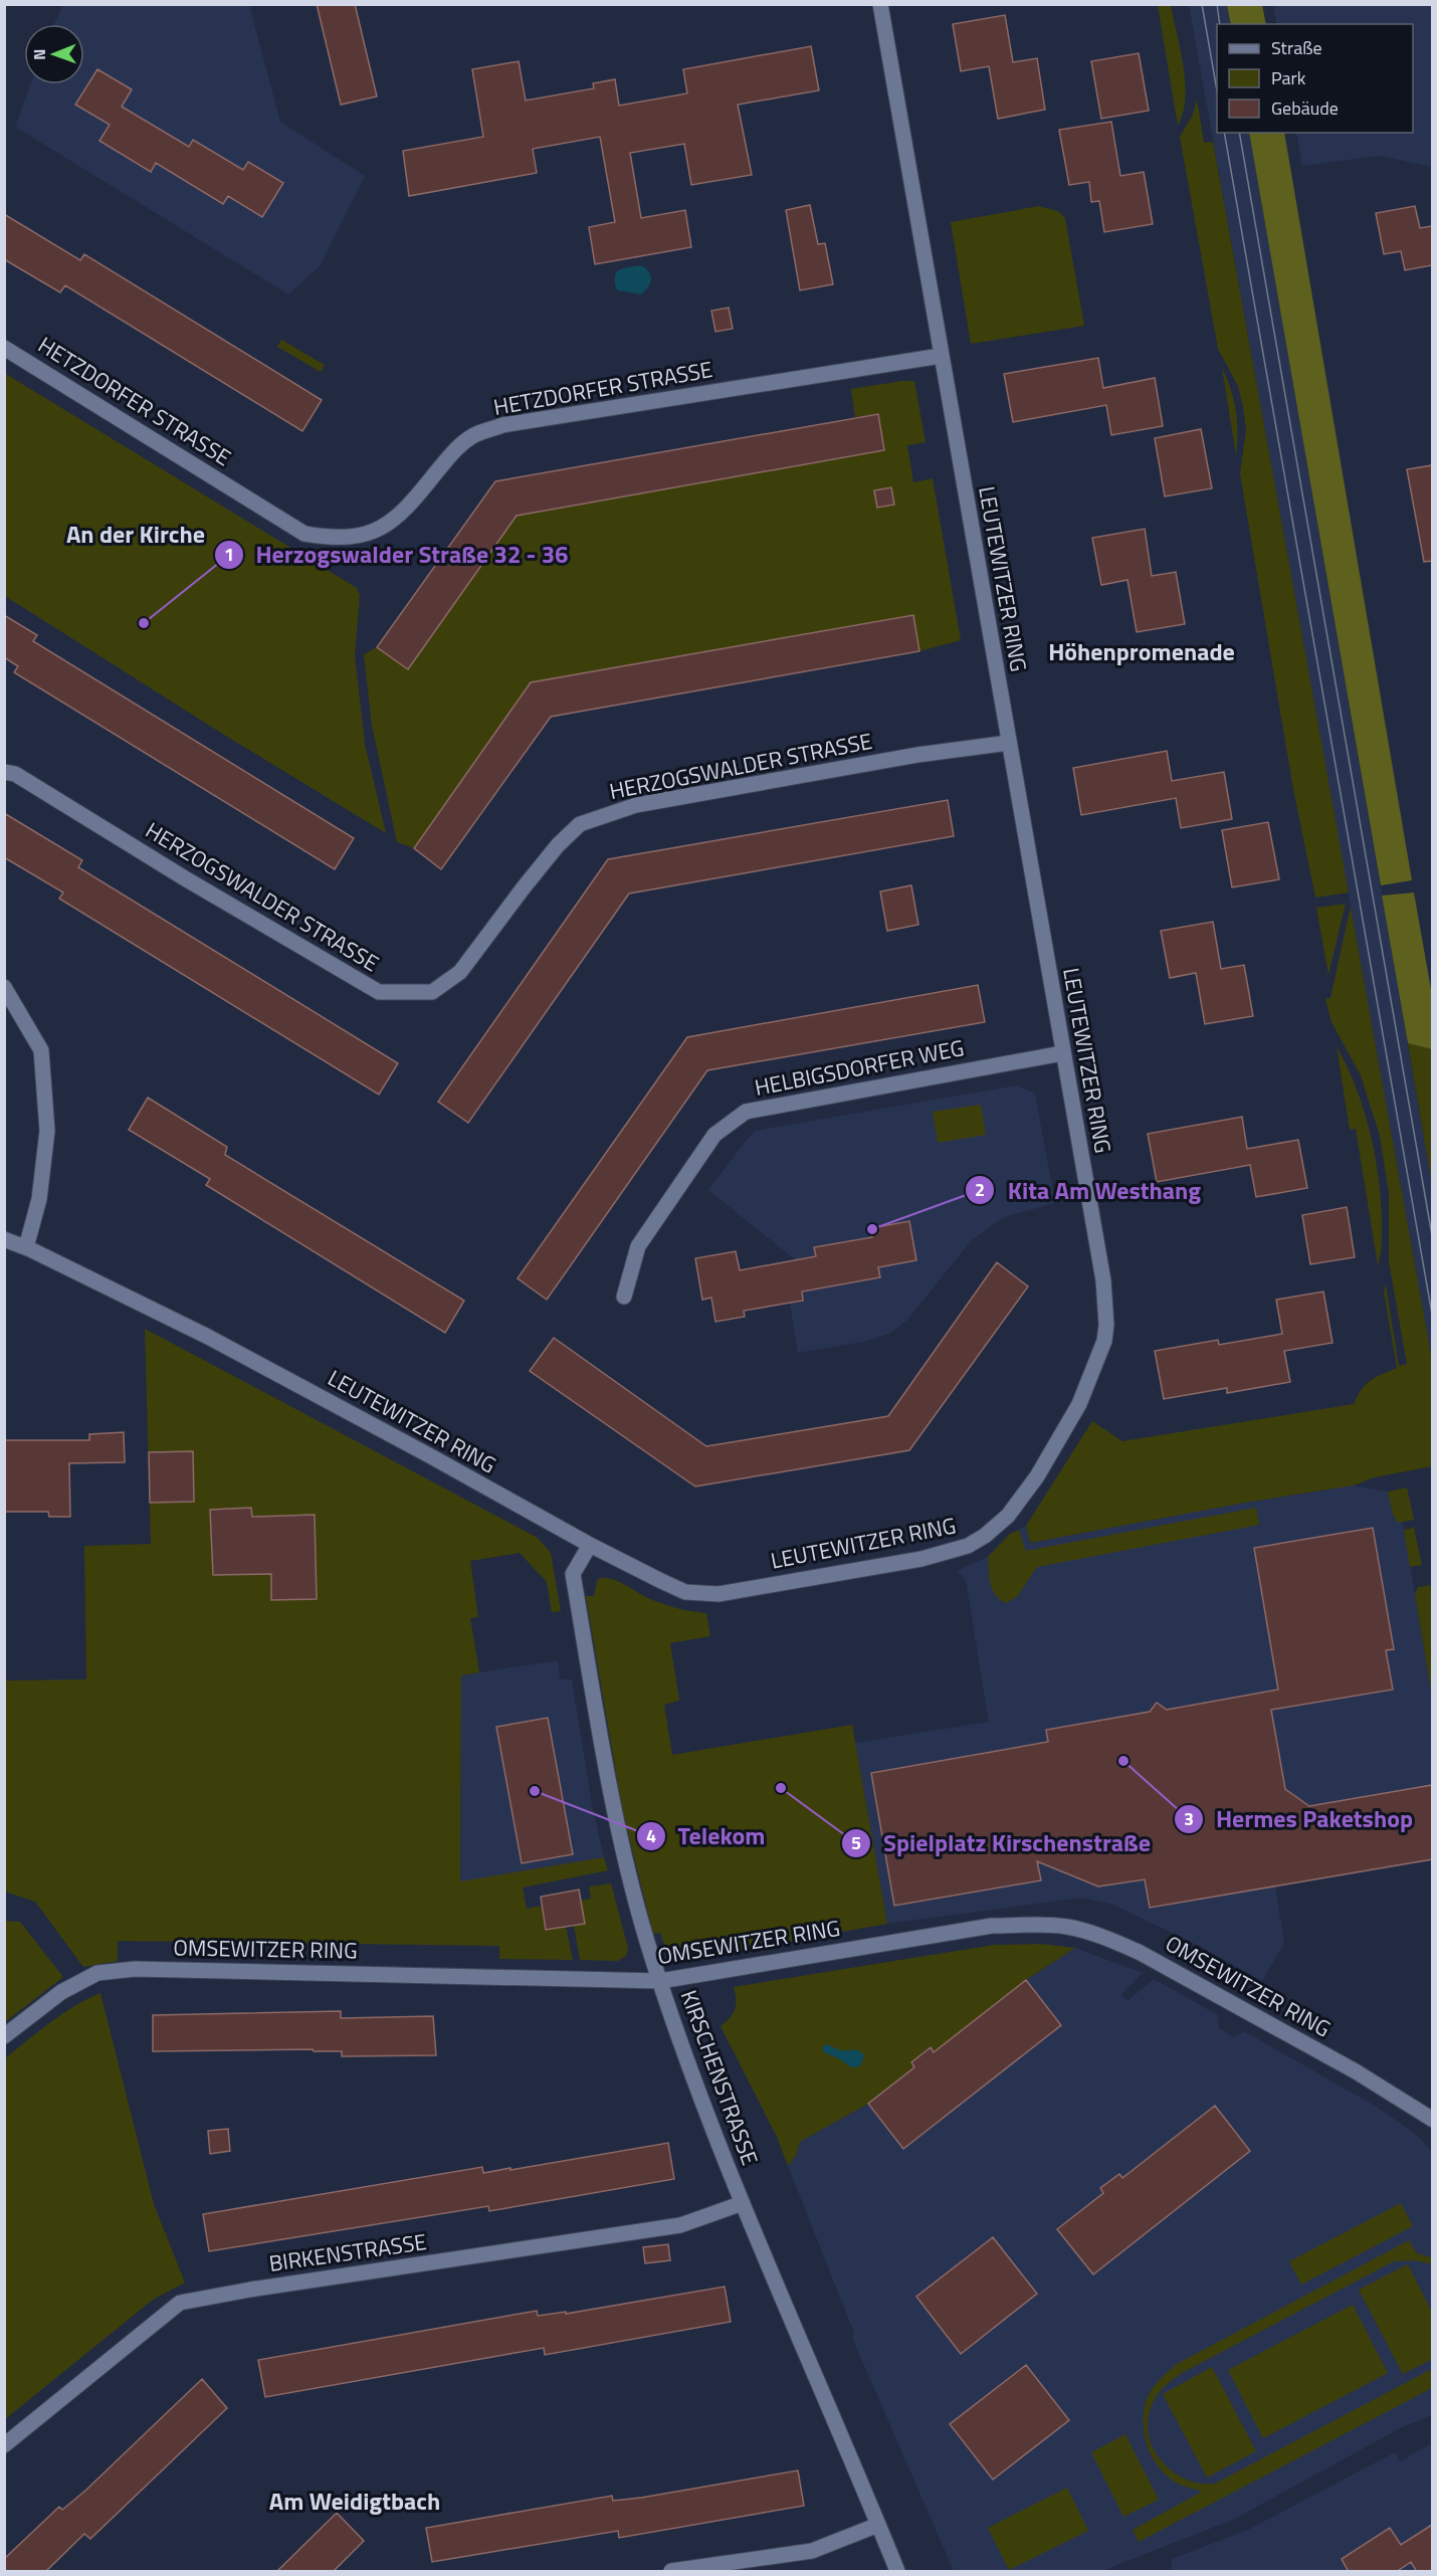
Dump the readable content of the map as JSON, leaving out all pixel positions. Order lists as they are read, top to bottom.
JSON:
{
  "streets": {
    "street": [
      "HETZDORFER STRASSE",
      "LEUTEWITZER RING",
      "HERZOGSWALDER STRASSE",
      "HELBIGSDORFER WEG",
      "OMSEWITZER RING",
      "KIRSCHENSTRASSE",
      "BIRKENSTRASSE"
    ]
  },
  "crossings": [
    ["HETZDORFER STRASSE", "LEUTEWITZER RING"],
    ["LEUTEWITZER RING", "HERZOGSWALDER STRASSE"],
    ["LEUTEWITZER RING", "HELBIGSDORFER WEG"],
    ["LEUTEWITZER RING", "KIRSCHENSTRASSE"],
    ["OMSEWITZER RING", "KIRSCHENSTRASSE"],
    ["KIRSCHENSTRASSE", "BIRKENSTRASSE"]
  ],
  "districts": ["An der Kirche", "Höhenpromenade", "Am Weidigtbach"],
  "places": [
    "Herzogswalder Straße 32 - 36",
    "Kita Am Westhang",
    "Hermes Paketshop",
    "Spielplatz Kirschenstraße",
    "Telekom"
  ],
  "legend": ["Straße", "Park", "Gebäude"],
  "north": "left"
}
